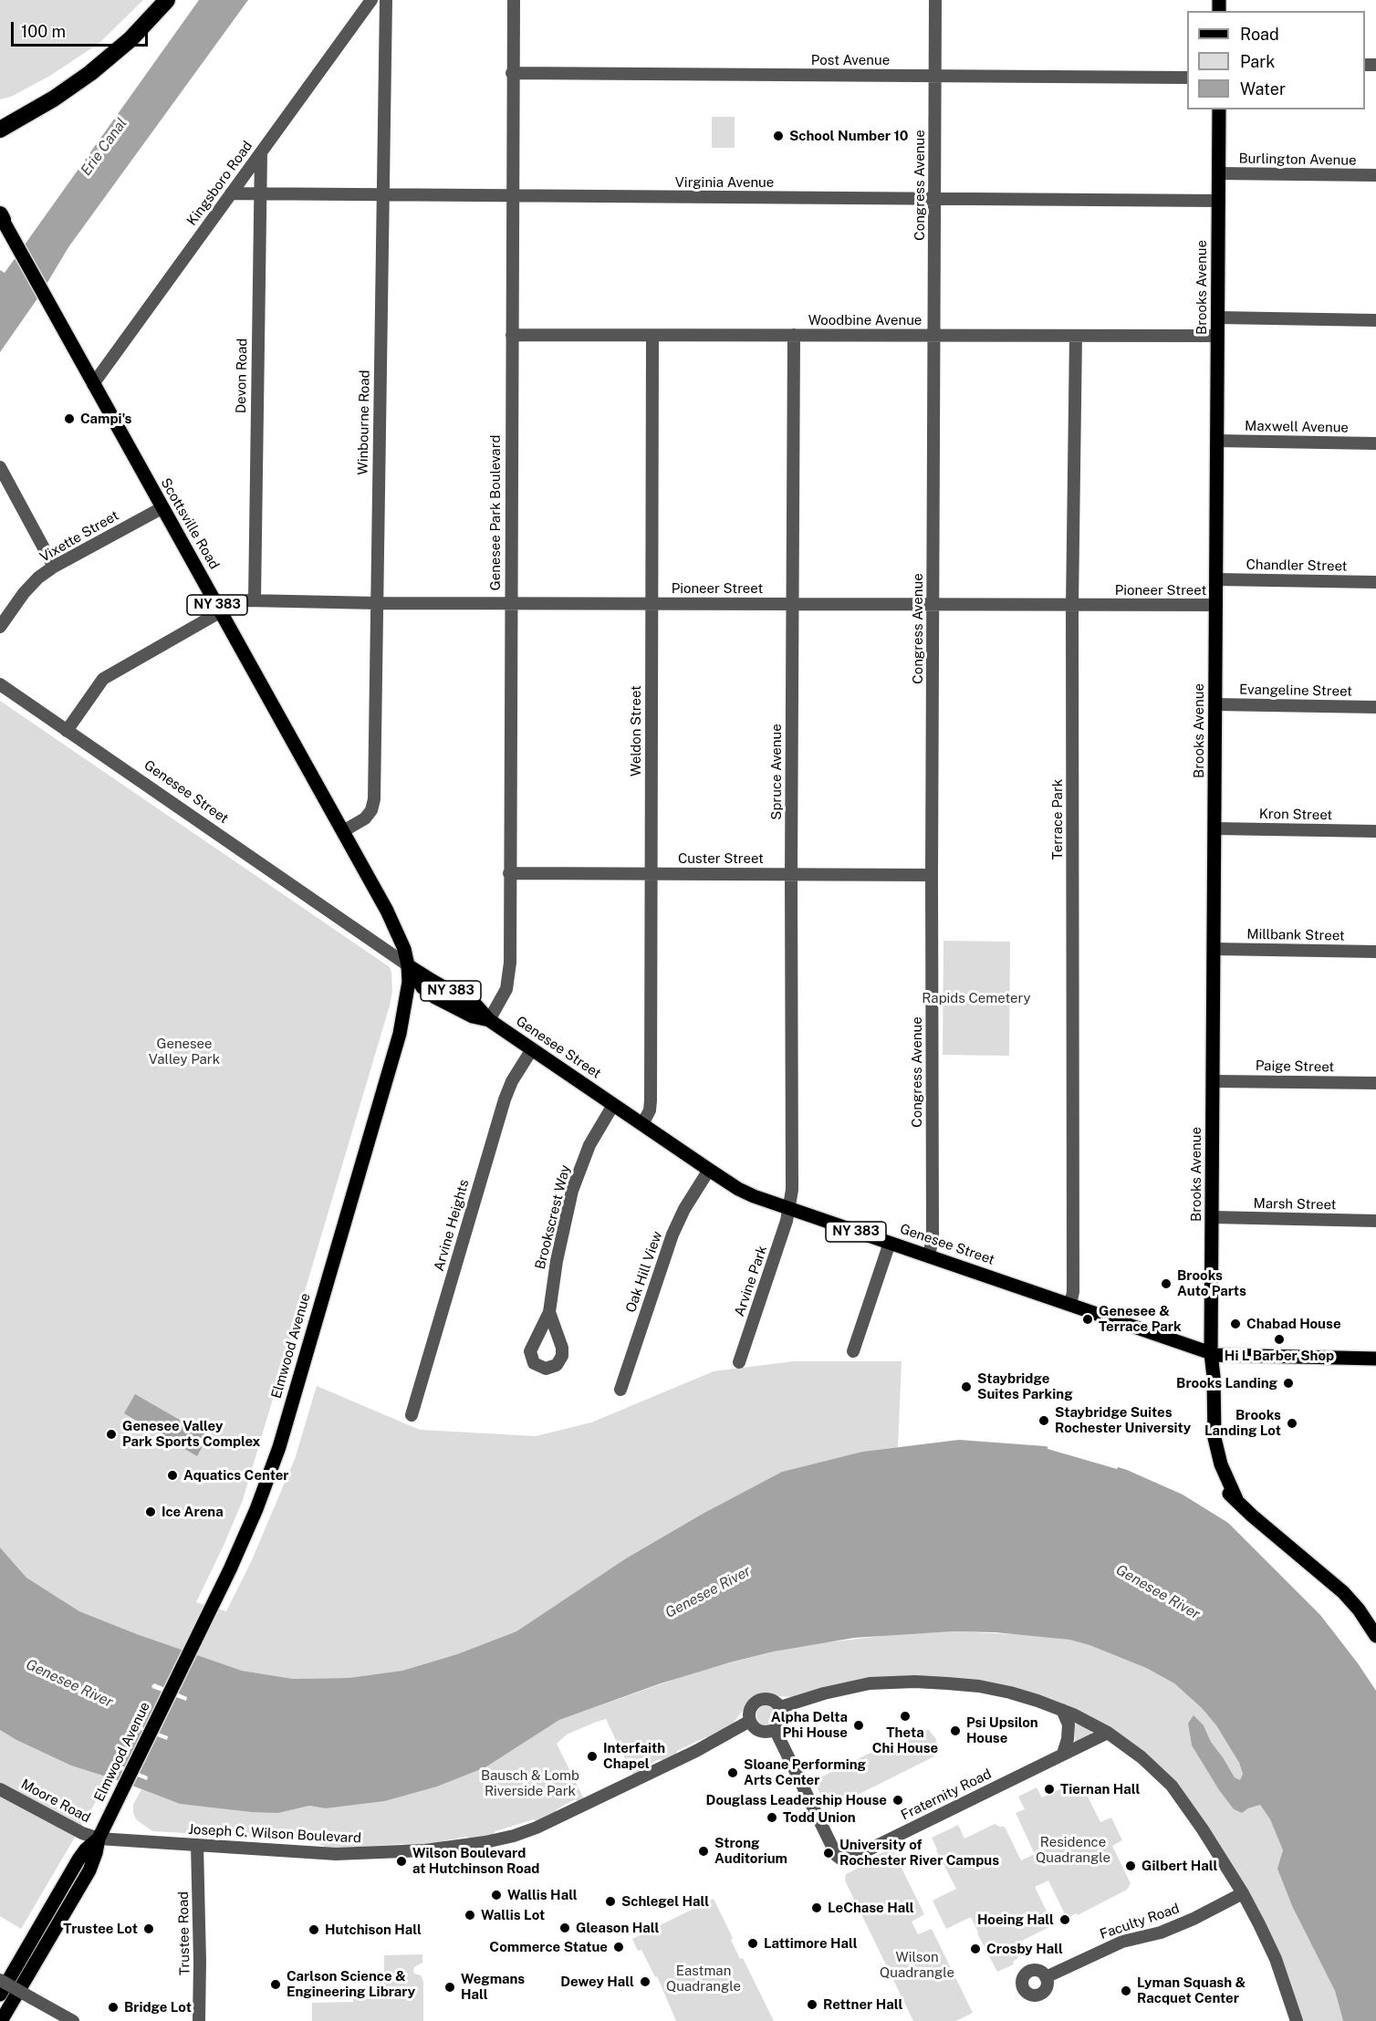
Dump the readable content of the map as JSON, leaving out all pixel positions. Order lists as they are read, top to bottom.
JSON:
{
  "streets": {
    "main road": [
      "Brooks Avenue",
      "Scottsville Road",
      "NY 383",
      "Genesee Street",
      "Elmwood Avenue"
    ],
    "street": [
      "Post Avenue",
      "Burlington Avenue",
      "Virginia Avenue",
      "Kingsboro Road",
      "Congress Avenue",
      "Woodbine Avenue",
      "Devon Road",
      "Winbourne Road",
      "Maxwell Avenue",
      "Genesee Park Boulevard",
      "Vixette Street",
      "Chandler Street",
      "Pioneer Street",
      "Evangeline Street",
      "Weldon Street",
      "Spruce Avenue",
      "Kron Street",
      "Terrace Park",
      "Custer Street",
      "Millbank Street",
      "Paige Street",
      "Marsh Street",
      "Brookscrest Way",
      "Arvine Heights",
      "Oak Hill View",
      "Arvine Park",
      "Fraternity Road",
      "Moore Road",
      "Joseph C. Wilson Boulevard",
      "Faculty Road",
      "Trustee Road"
    ]
  },
  "crossings": [
    ["Post Avenue", "Congress Avenue"],
    ["Post Avenue", "Genesee Park Boulevard"],
    ["Burlington Avenue", "Brooks Avenue"],
    ["Virginia Avenue", "Kingsboro Road"],
    ["Virginia Avenue", "Congress Avenue"],
    ["Virginia Avenue", "Brooks Avenue"],
    ["Virginia Avenue", "Devon Road"],
    ["Virginia Avenue", "Winbourne Road"],
    ["Virginia Avenue", "Genesee Park Boulevard"],
    ["Kingsboro Road", "Devon Road"],
    ["Kingsboro Road", "Scottsville Road"],
    ["Congress Avenue", "Woodbine Avenue"],
    ["Congress Avenue", "Pioneer Street"],
    ["Congress Avenue", "Genesee Street"],
    ["Congress Avenue", "Custer Street"],
    ["Brooks Avenue", "Woodbine Avenue"],
    ["Brooks Avenue", "Maxwell Avenue"],
    ["Brooks Avenue", "Chandler Street"],
    ["Brooks Avenue", "Pioneer Street"],
    ["Brooks Avenue", "Evangeline Street"],
    ["Brooks Avenue", "Genesee Street"],
    ["Brooks Avenue", "Kron Street"],
    ["Brooks Avenue", "Millbank Street"],
    ["Brooks Avenue", "Paige Street"],
    ["Brooks Avenue", "Marsh Street"],
    ["Woodbine Avenue", "Genesee Park Boulevard"],
    ["Woodbine Avenue", "Weldon Street"],
    ["Woodbine Avenue", "Spruce Avenue"],
    ["Woodbine Avenue", "Terrace Park"],
    ["Devon Road", "Pioneer Street"],
    ["Winbourne Road", "Scottsville Road"],
    ["Winbourne Road", "Pioneer Street"],
    ["Genesee Park Boulevard", "Pioneer Street"],
    ["Genesee Park Boulevard", "Genesee Street"],
    ["Genesee Park Boulevard", "Custer Street"],
    ["Scottsville Road", "Vixette Street"],
    ["Scottsville Road", "Pioneer Street"],
    ["Scottsville Road", "Genesee Street"],
    ["Scottsville Road", "Elmwood Avenue"],
    ["Pioneer Street", "Weldon Street"],
    ["Pioneer Street", "Spruce Avenue"],
    ["Pioneer Street", "Genesee Street"],
    ["Pioneer Street", "Terrace Park"],
    ["Weldon Street", "Genesee Street"],
    ["Weldon Street", "Custer Street"],
    ["Spruce Avenue", "Genesee Street"],
    ["Spruce Avenue", "Custer Street"],
    ["Spruce Avenue", "Arvine Park"],
    ["Genesee Street", "Terrace Park"],
    ["Genesee Street", "Brookscrest Way"],
    ["Genesee Street", "Arvine Heights"],
    ["Genesee Street", "Oak Hill View"],
    ["Genesee Street", "Arvine Park"],
    ["Genesee Street", "Elmwood Avenue"],
    ["Elmwood Avenue", "Moore Road"],
    ["Elmwood Avenue", "Joseph C. Wilson Boulevard"],
    ["Fraternity Road", "Joseph C. Wilson Boulevard"],
    ["Moore Road", "Joseph C. Wilson Boulevard"],
    ["Joseph C. Wilson Boulevard", "Trustee Road"]
  ],
  "water": ["Erie Canal", "Genesee River"],
  "parks": [
    "Rapids Cemetery",
    "Genesee Valley Park",
    "Bausch & Lomb Riverside Park",
    "Residence Quadrangle",
    "Wilson Quadrangle",
    "Eastman Quadrangle"
  ],
  "places": [
    "School Number 10",
    "Campi's",
    "Brooks Auto Parts",
    "Genesee & Terrace Park",
    "Chabad House",
    "Hi L Barber Shop",
    "Brooks Landing",
    "Staybridge Suites Parking",
    "Staybridge Suites Rochester University",
    "Brooks Landing Lot",
    "Genesee Valley Park Sports Complex",
    "Aquatics Center",
    "Ice Arena",
    "Theta Chi House",
    "Alpha Delta Phi House",
    "Psi Upsilon House",
    "Interfaith Chapel",
    "Sloane Performing Arts Center",
    "Tiernan Hall",
    "Douglass Leadership House",
    "Todd Union",
    "Strong Auditorium",
    "University of Rochester River Campus",
    "Wilson Boulevard at Hutchinson Road",
    "Gilbert Hall",
    "Wallis Hall",
    "Schlegel Hall",
    "LeChase Hall",
    "Wallis Lot",
    "Hoeing Hall",
    "Gleason Hall",
    "Trustee Lot",
    "Hutchison Hall",
    "Lattimore Hall",
    "Commerce Statue",
    "Crosby Hall",
    "Dewey Hall",
    "Carlson Science & Engineering Library",
    "Wegmans Hall",
    "Lyman Squash & Racquet Center",
    "Rettner Hall",
    "Bridge Lot"
  ],
  "legend": ["Road", "Park", "Water"],
  "scale_bar": "100 m"
}
